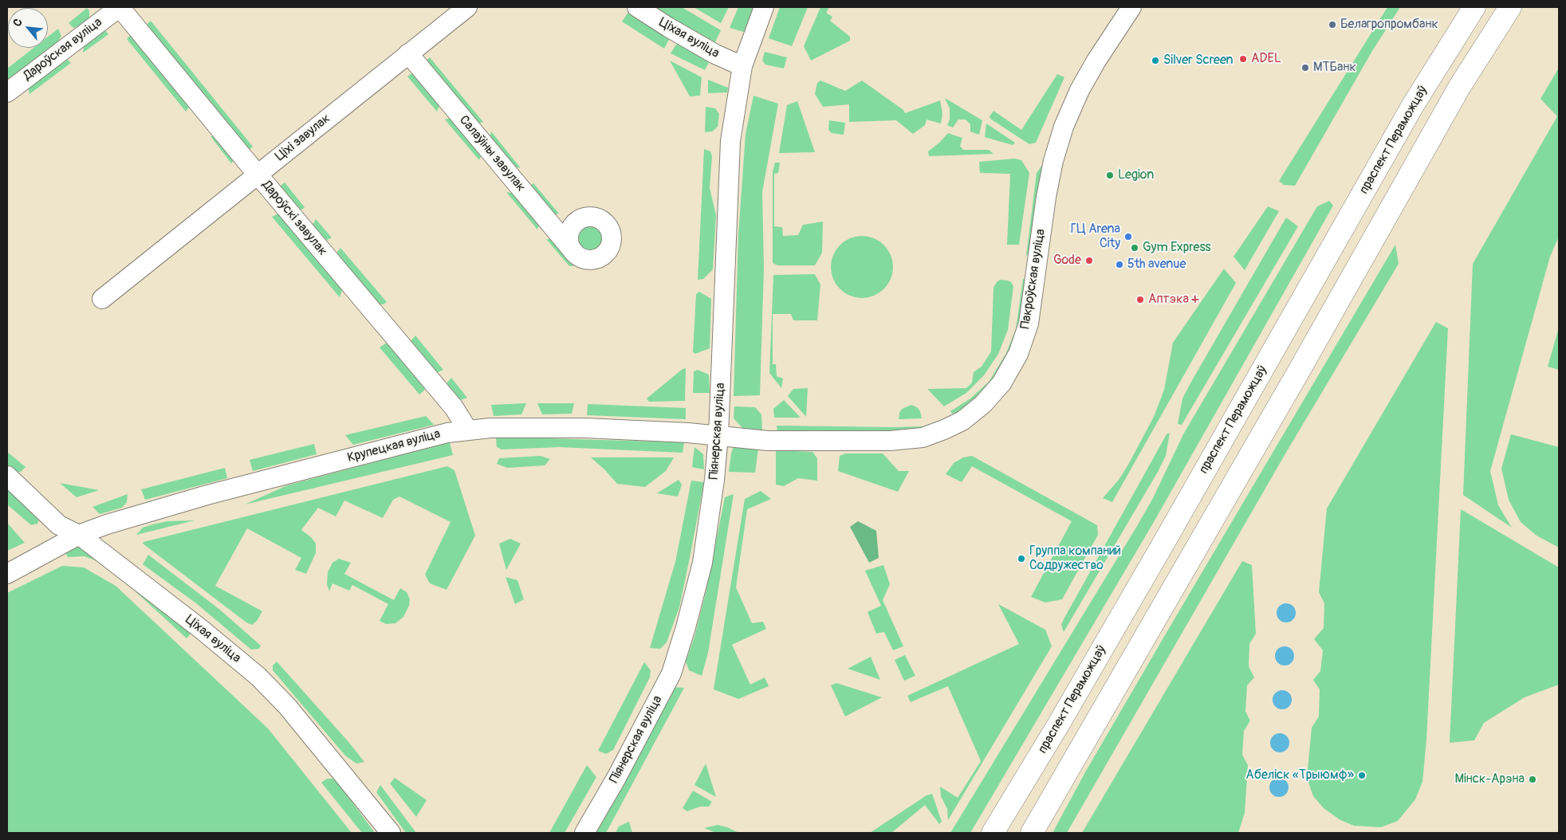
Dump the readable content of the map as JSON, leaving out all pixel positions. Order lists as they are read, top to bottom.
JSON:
{
  "streets": {
    "main road": ["праспект Пераможцаў"],
    "street": [
      "Ціхая вуліца",
      "Дароўская вуліца",
      "Ціхі завулак",
      "Салаўіны завулак",
      "Дароўскі завулак",
      "Пакроўская вуліца",
      "Піянерская вуліца",
      "Крупецкая вуліца"
    ]
  },
  "crossings": [
    ["Ціхая вуліца", "Піянерская вуліца"],
    ["Ціхая вуліца", "Крупецкая вуліца"],
    ["Дароўская вуліца", "Дароўскі завулак"],
    ["Ціхі завулак", "Салаўіны завулак"],
    ["Ціхі завулак", "Дароўскі завулак"],
    ["Дароўскі завулак", "Крупецкая вуліца"],
    ["Пакроўская вуліца", "Піянерская вуліца"],
    ["Пакроўская вуліца", "Крупецкая вуліца"],
    ["Піянерская вуліца", "Крупецкая вуліца"]
  ],
  "places": [
    "Белагропромбанк",
    "ADEL",
    "Silver Screen",
    "МТБанк",
    "Legion",
    "ГЦ Arena City",
    "Gym Express",
    "Gode",
    "5th avenue",
    "Аптэка +",
    "Группа компаний Содружество",
    "Абеліск «Трыюмф»",
    "Мінск-Арэна"
  ],
  "north": "top left"
}
